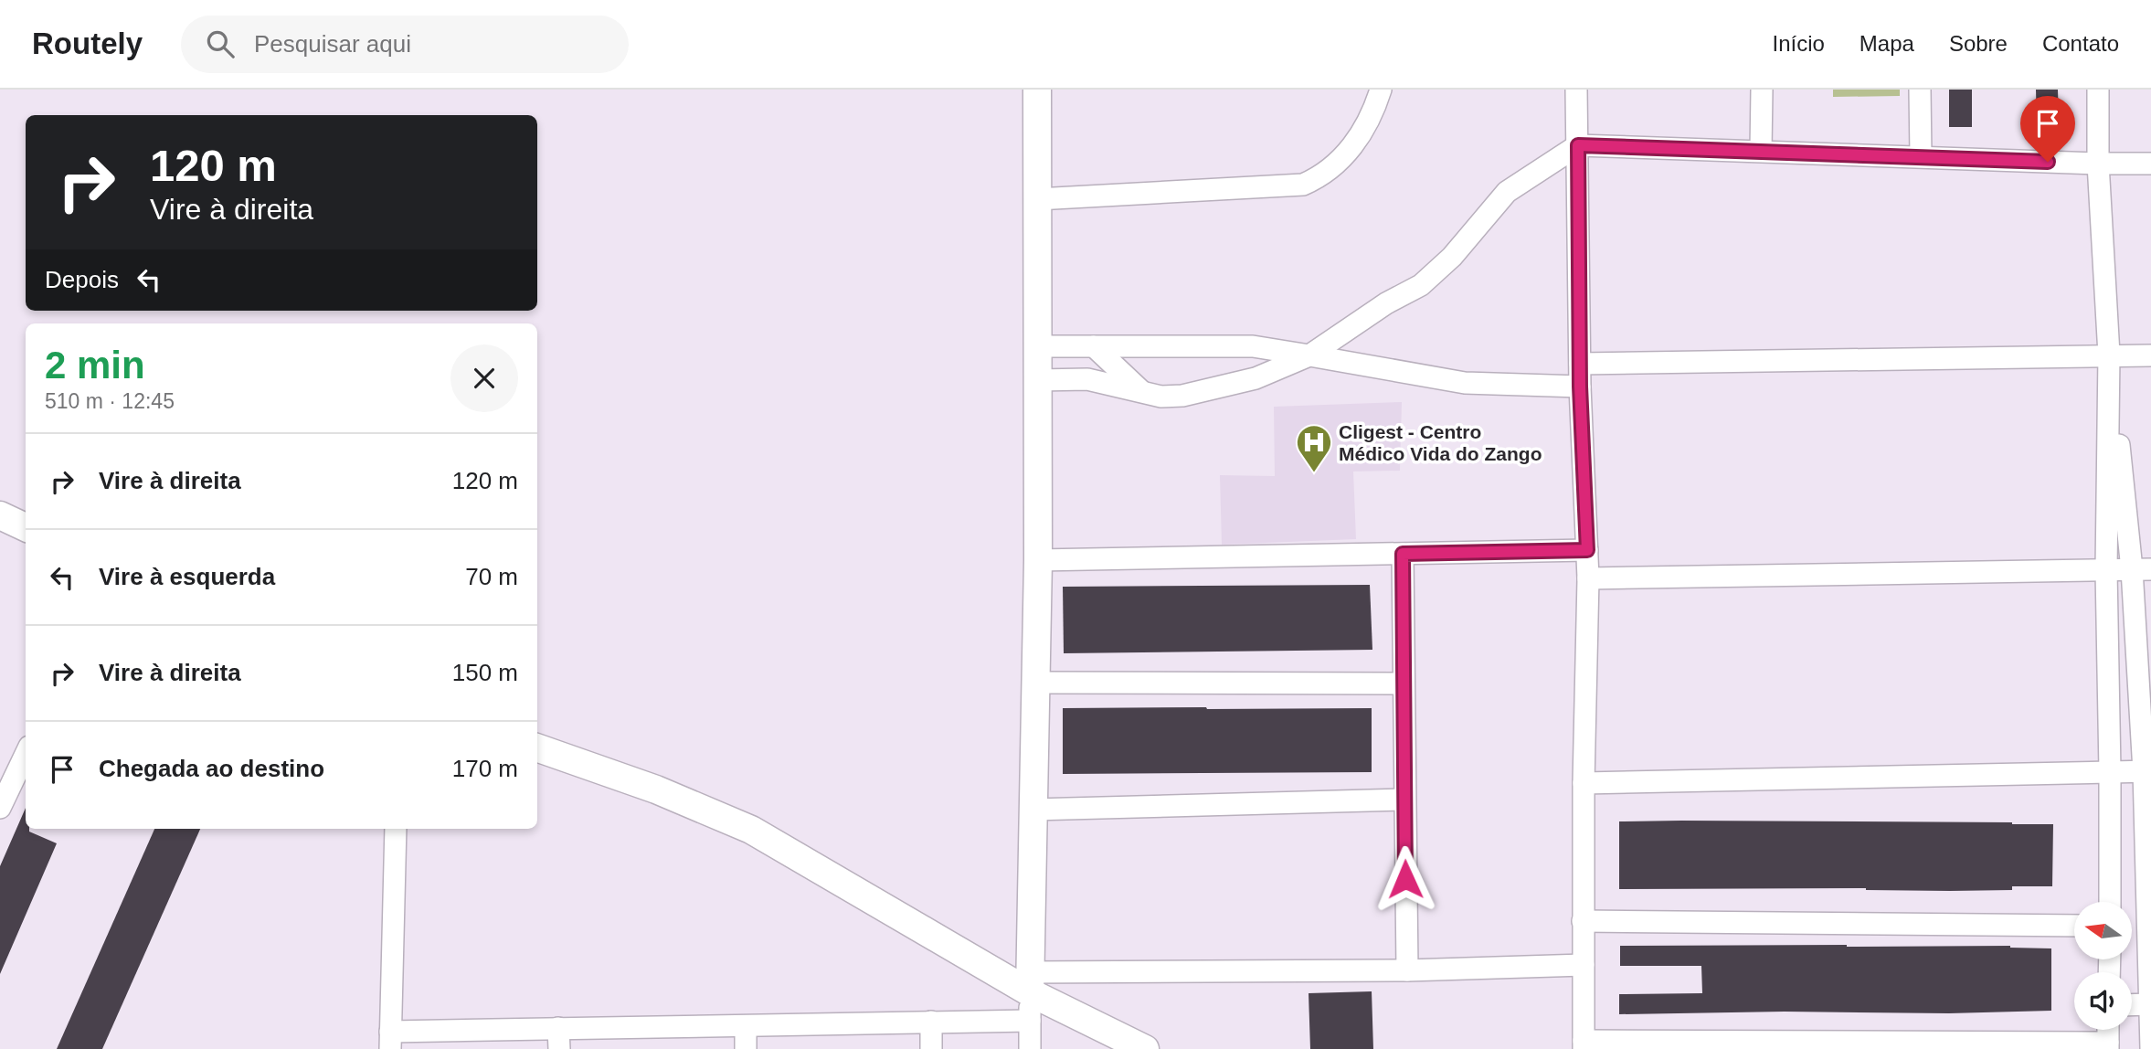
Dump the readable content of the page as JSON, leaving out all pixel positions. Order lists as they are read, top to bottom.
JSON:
{
  "places": {
    "hospital": ["Cligest - Centro Médico Vida do Zango"]
  },
  "north": "left",
  "page": {
    "header": "Routely",
    "search": "Pesquisar aqui",
    "nav": [
      "Início",
      "Mapa",
      "Sobre",
      "Contato"
    ],
    "turn": ["120 m", "Vire à direita"],
    "then": "Depois",
    "heading": ["2 min", "510 m · 12:45"],
    "list": [
      {
        "name": "Vire à direita",
        "value": "120 m"
      },
      {
        "name": "Vire à esquerda",
        "value": "70 m"
      },
      {
        "name": "Vire à direita",
        "value": "150 m"
      },
      {
        "name": "Chegada ao destino",
        "value": "170 m"
      }
    ]
  }
}
